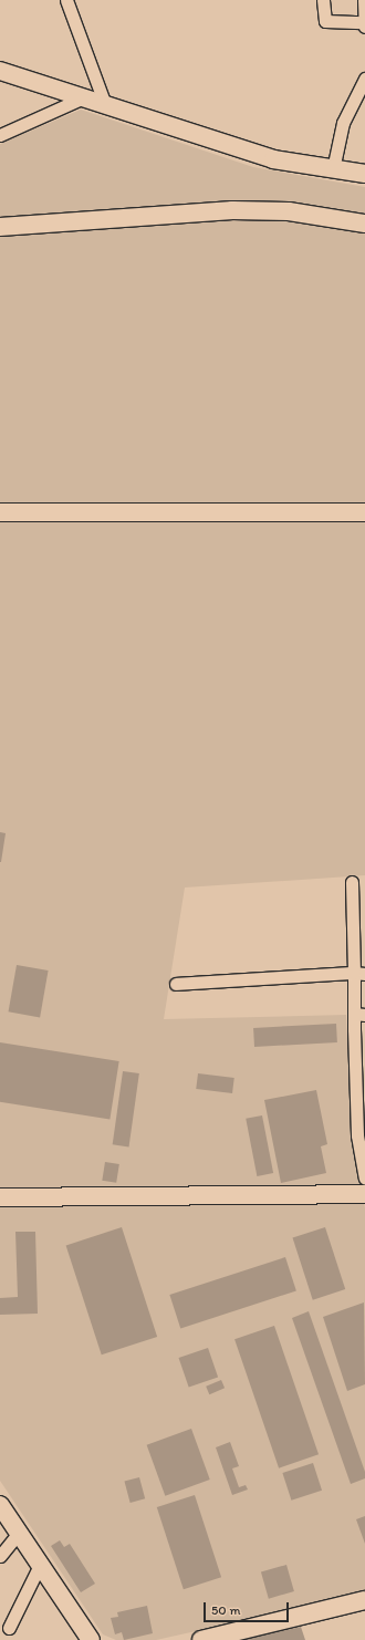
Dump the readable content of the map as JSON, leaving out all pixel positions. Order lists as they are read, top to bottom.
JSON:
{
  "scale_bar": "50 m"
}
